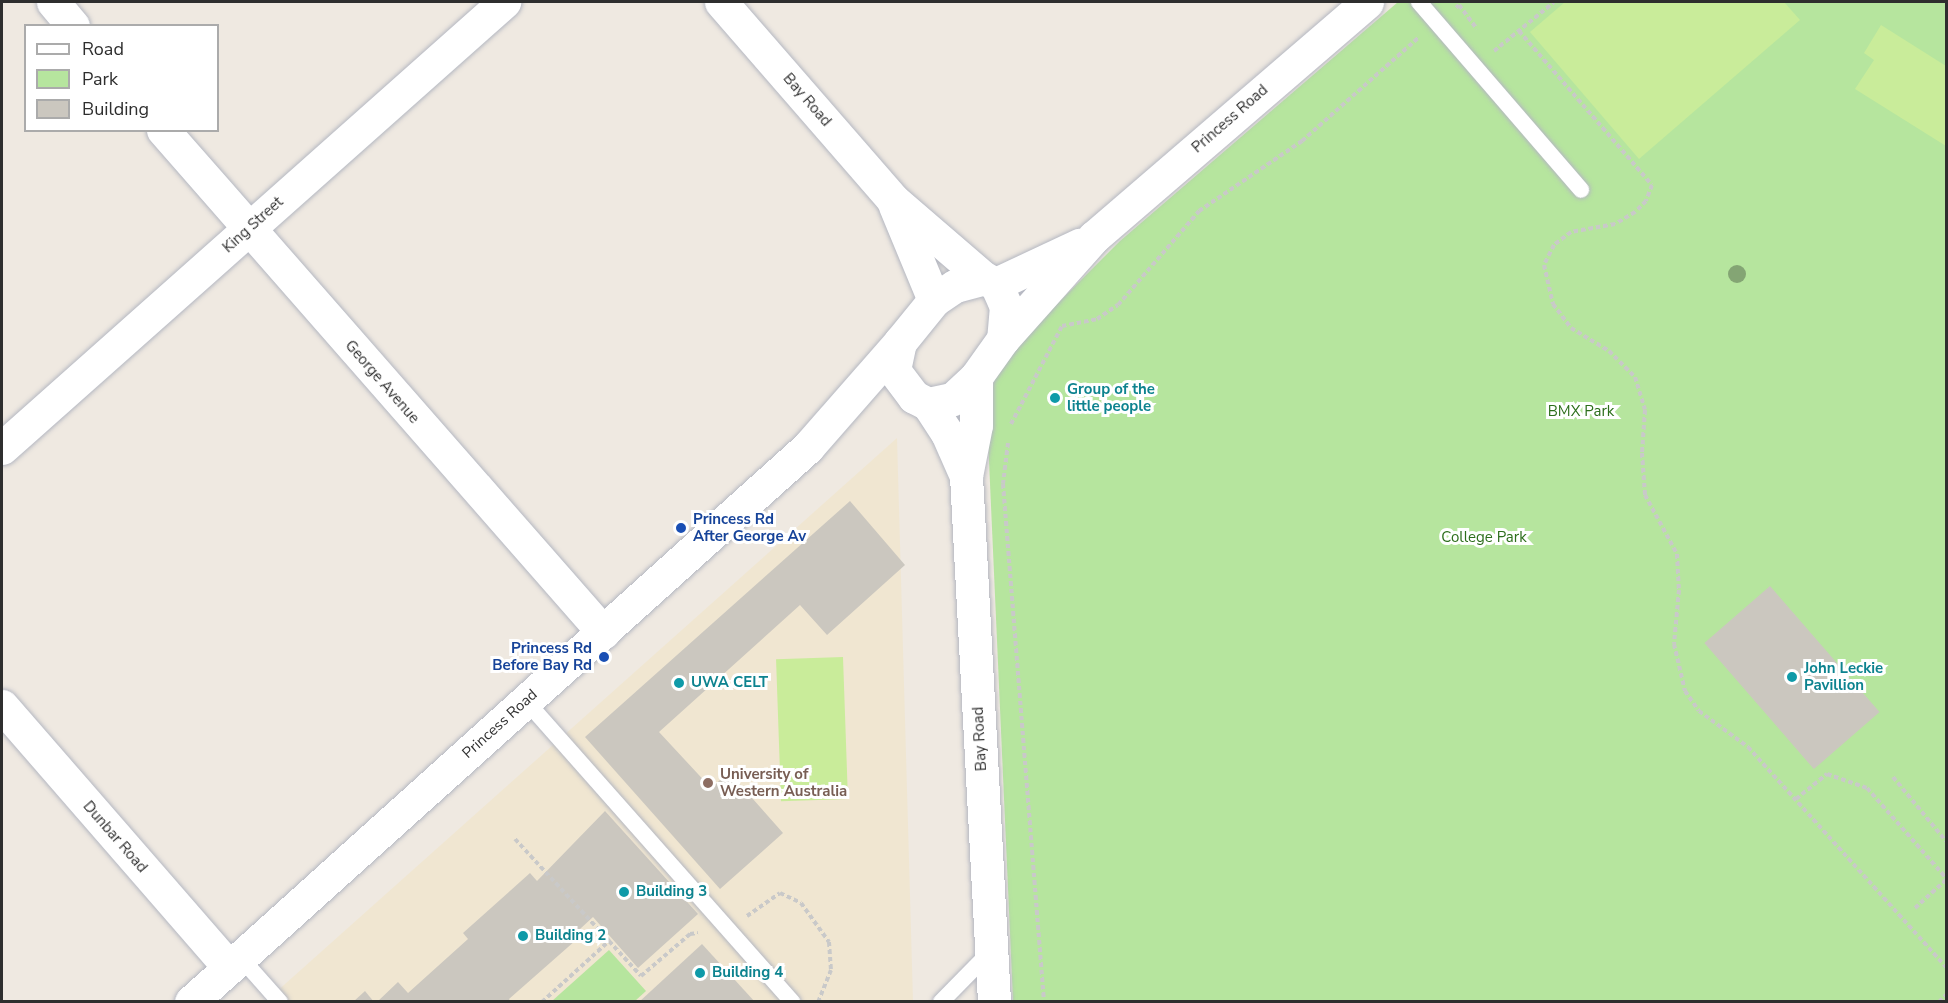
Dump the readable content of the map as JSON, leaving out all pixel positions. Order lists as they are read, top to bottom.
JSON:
{
  "streets": {
    "street": [
      "Bay Road",
      "Princess Road",
      "King Street",
      "George Avenue",
      "Dunbar Road"
    ]
  },
  "crossings": [
    ["Bay Road", "Princess Road"],
    ["Princess Road", "George Avenue"],
    ["Princess Road", "Dunbar Road"],
    ["King Street", "George Avenue"]
  ],
  "parks": ["BMX Park", "College Park"],
  "places": [
    "Group of the little people",
    "Princess Rd After George Av",
    "Princess Rd Before Bay Rd",
    "John Leckie Pavillion",
    "UWA CELT",
    "University of Western Australia",
    "Building 3",
    "Building 2",
    "Building 4"
  ],
  "legend": ["Road", "Park", "Building"]
}
